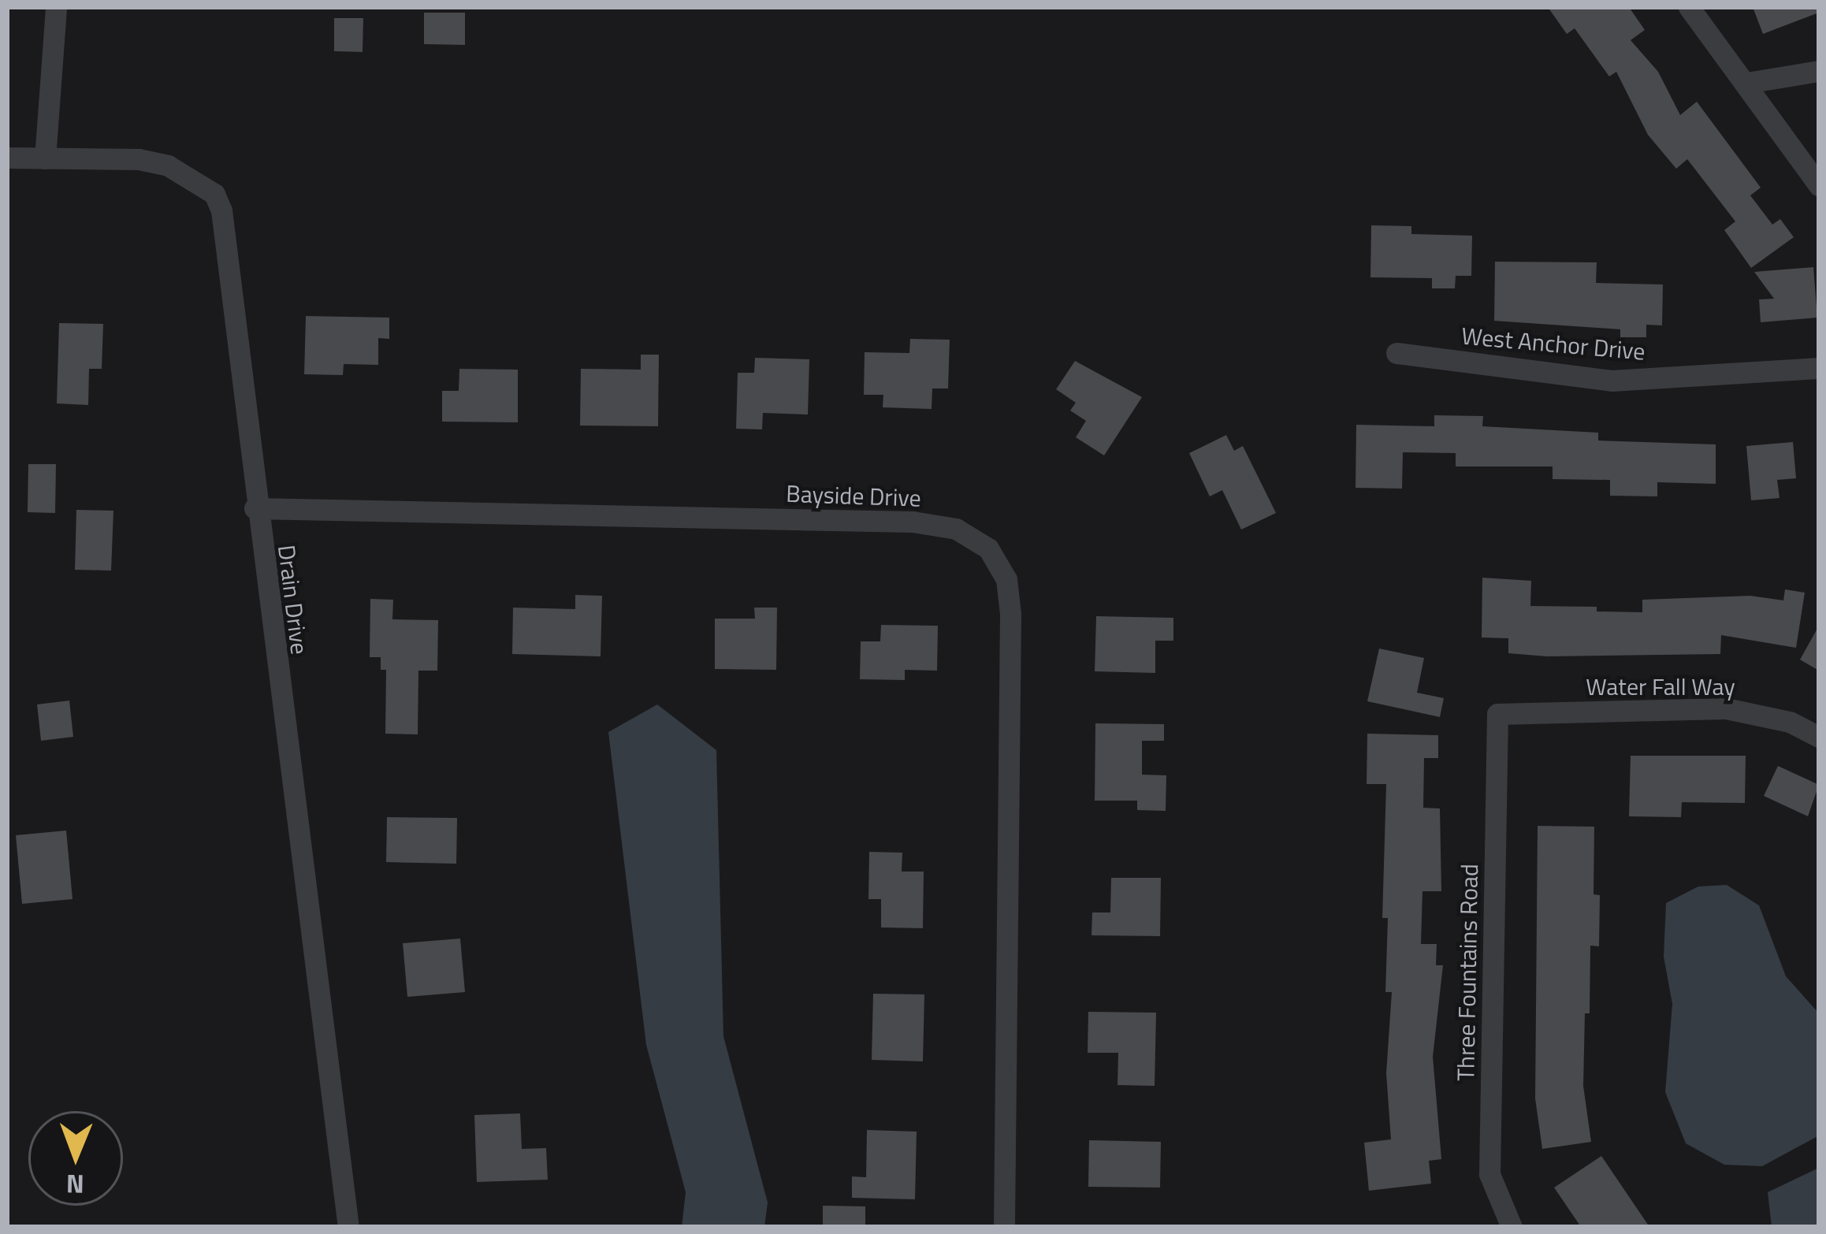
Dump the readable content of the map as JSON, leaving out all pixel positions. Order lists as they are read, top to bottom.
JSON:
{
  "streets": {
    "street": [
      "West Anchor Drive",
      "Bayside Drive",
      "Drain Drive",
      "Water Fall Way",
      "Three Fountains Road"
    ]
  },
  "crossings": [
    ["Bayside Drive", "Drain Drive"],
    ["Water Fall Way", "Three Fountains Road"]
  ],
  "north": "bottom"
}
